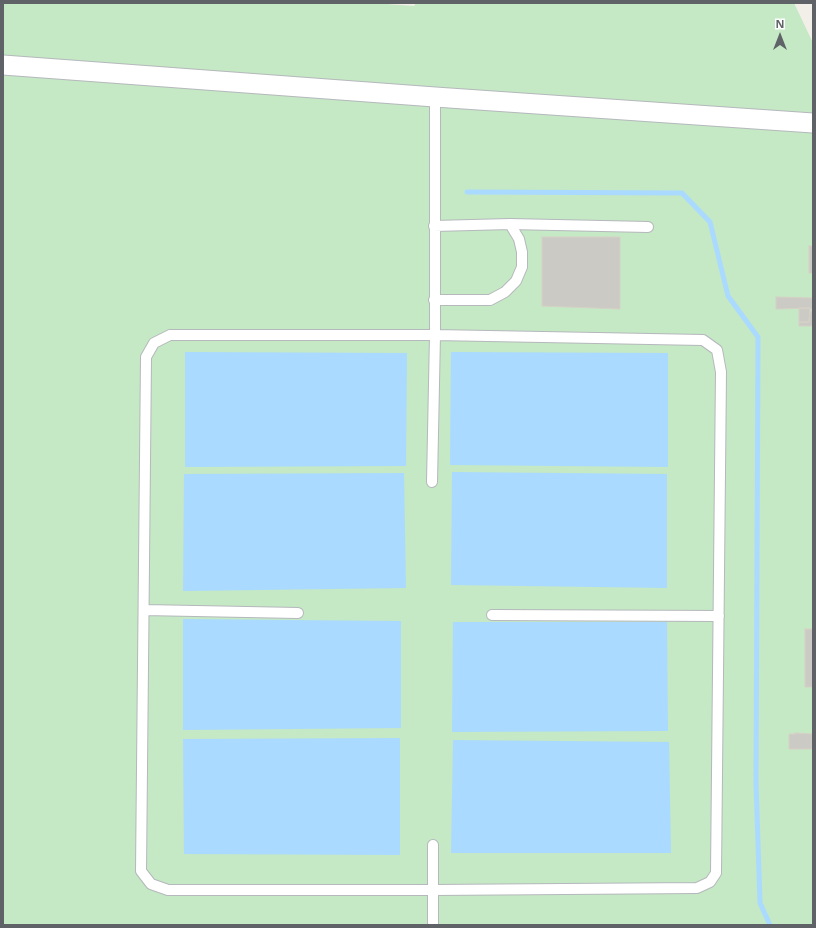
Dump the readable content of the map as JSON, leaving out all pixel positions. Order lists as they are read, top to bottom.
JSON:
{
  "north": "top"
}
